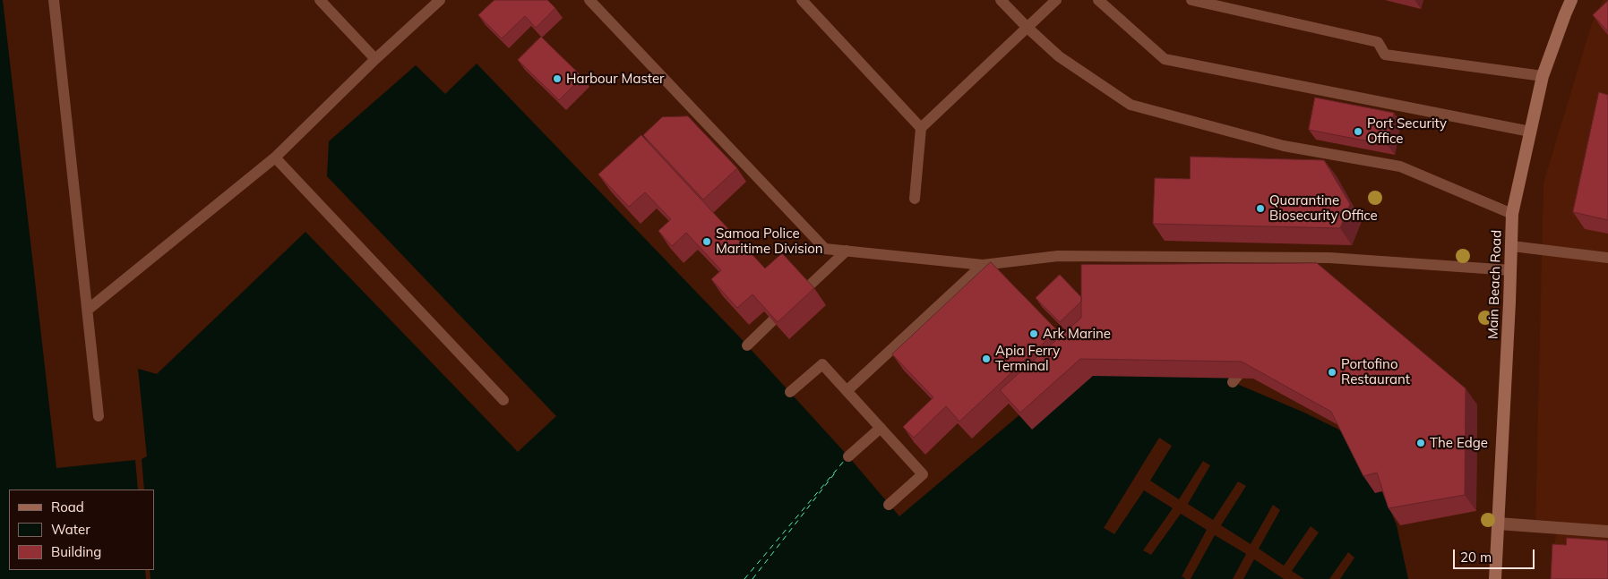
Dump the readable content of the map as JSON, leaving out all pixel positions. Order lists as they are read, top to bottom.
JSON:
{
  "streets": {
    "main road": ["Main Beach Road"]
  },
  "places": [
    "Harbour Master",
    "Port Security Office",
    "Quarantine Biosecurity Office",
    "Samoa Police Maritime Division",
    "Ark Marine",
    "Apia Ferry Terminal",
    "Portofino Restaurant",
    "The Edge"
  ],
  "legend": ["Road", "Water", "Building"],
  "scale_bar": "20 m"
}
